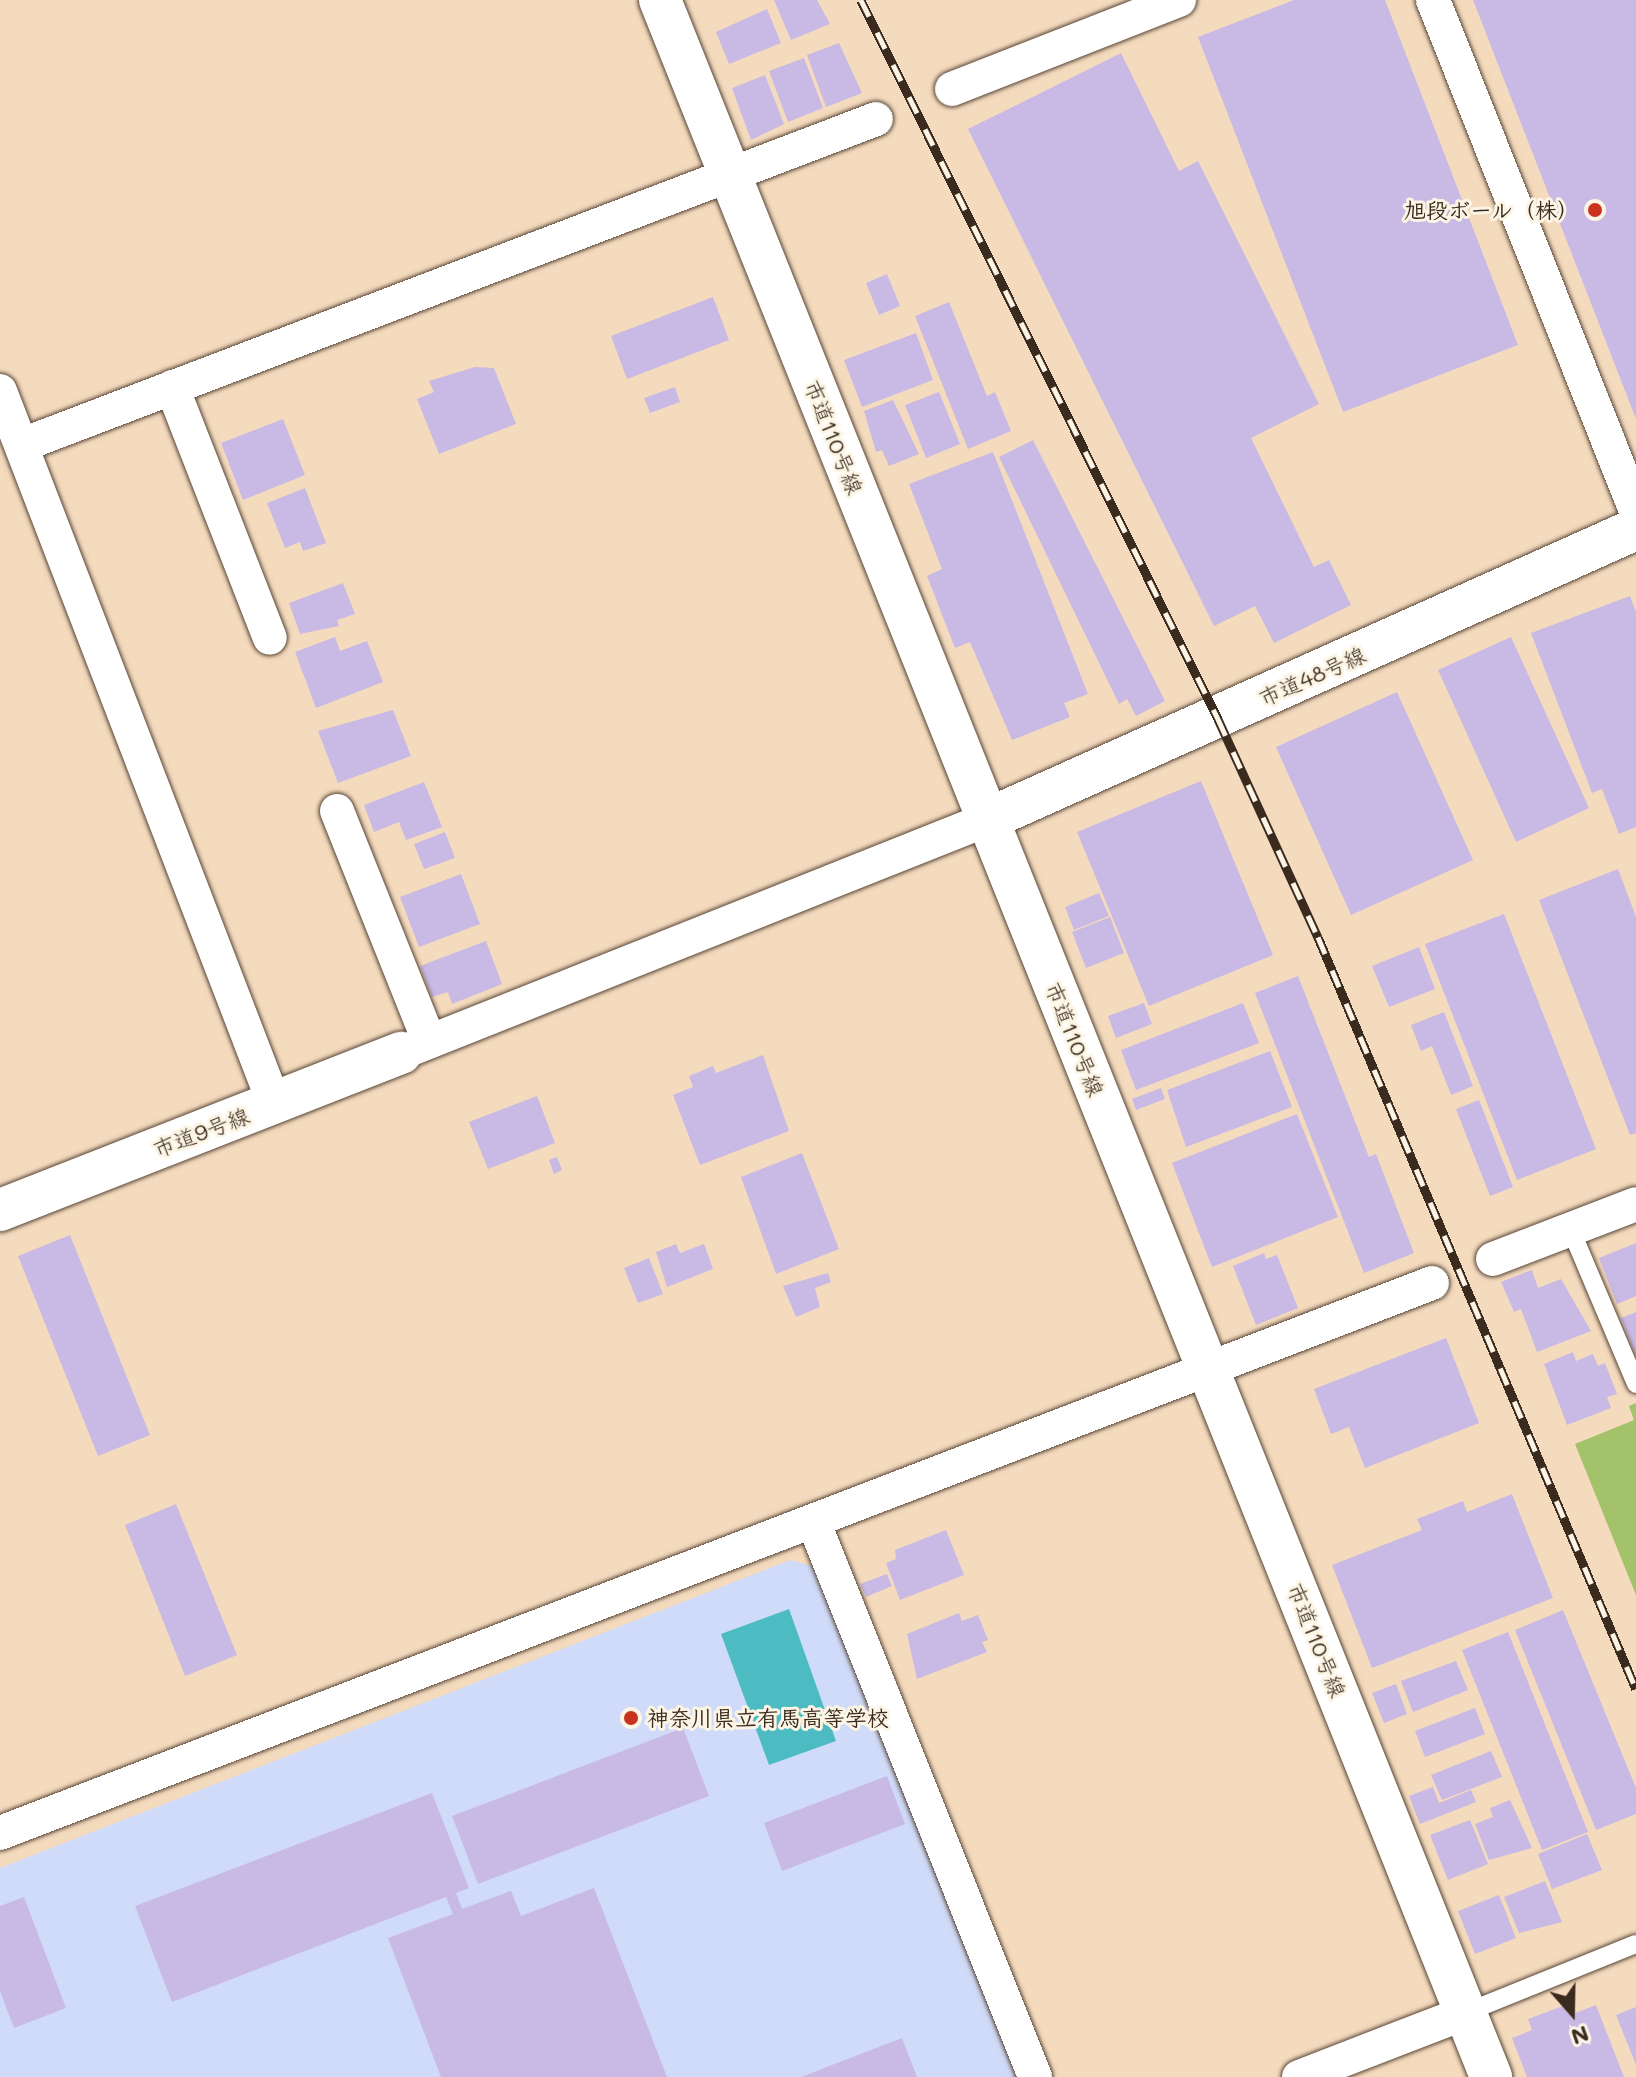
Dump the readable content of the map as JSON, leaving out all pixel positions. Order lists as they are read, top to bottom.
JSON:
{
  "streets": {
    "street": ["市道110号線", "市道48号線", "市道9号線"]
  },
  "crossings": [
    ["市道110号線", "市道48号線"]
  ],
  "places": ["旭段ボール（株）", "神奈川県立有馬高等学校"],
  "north": "bottom"
}
